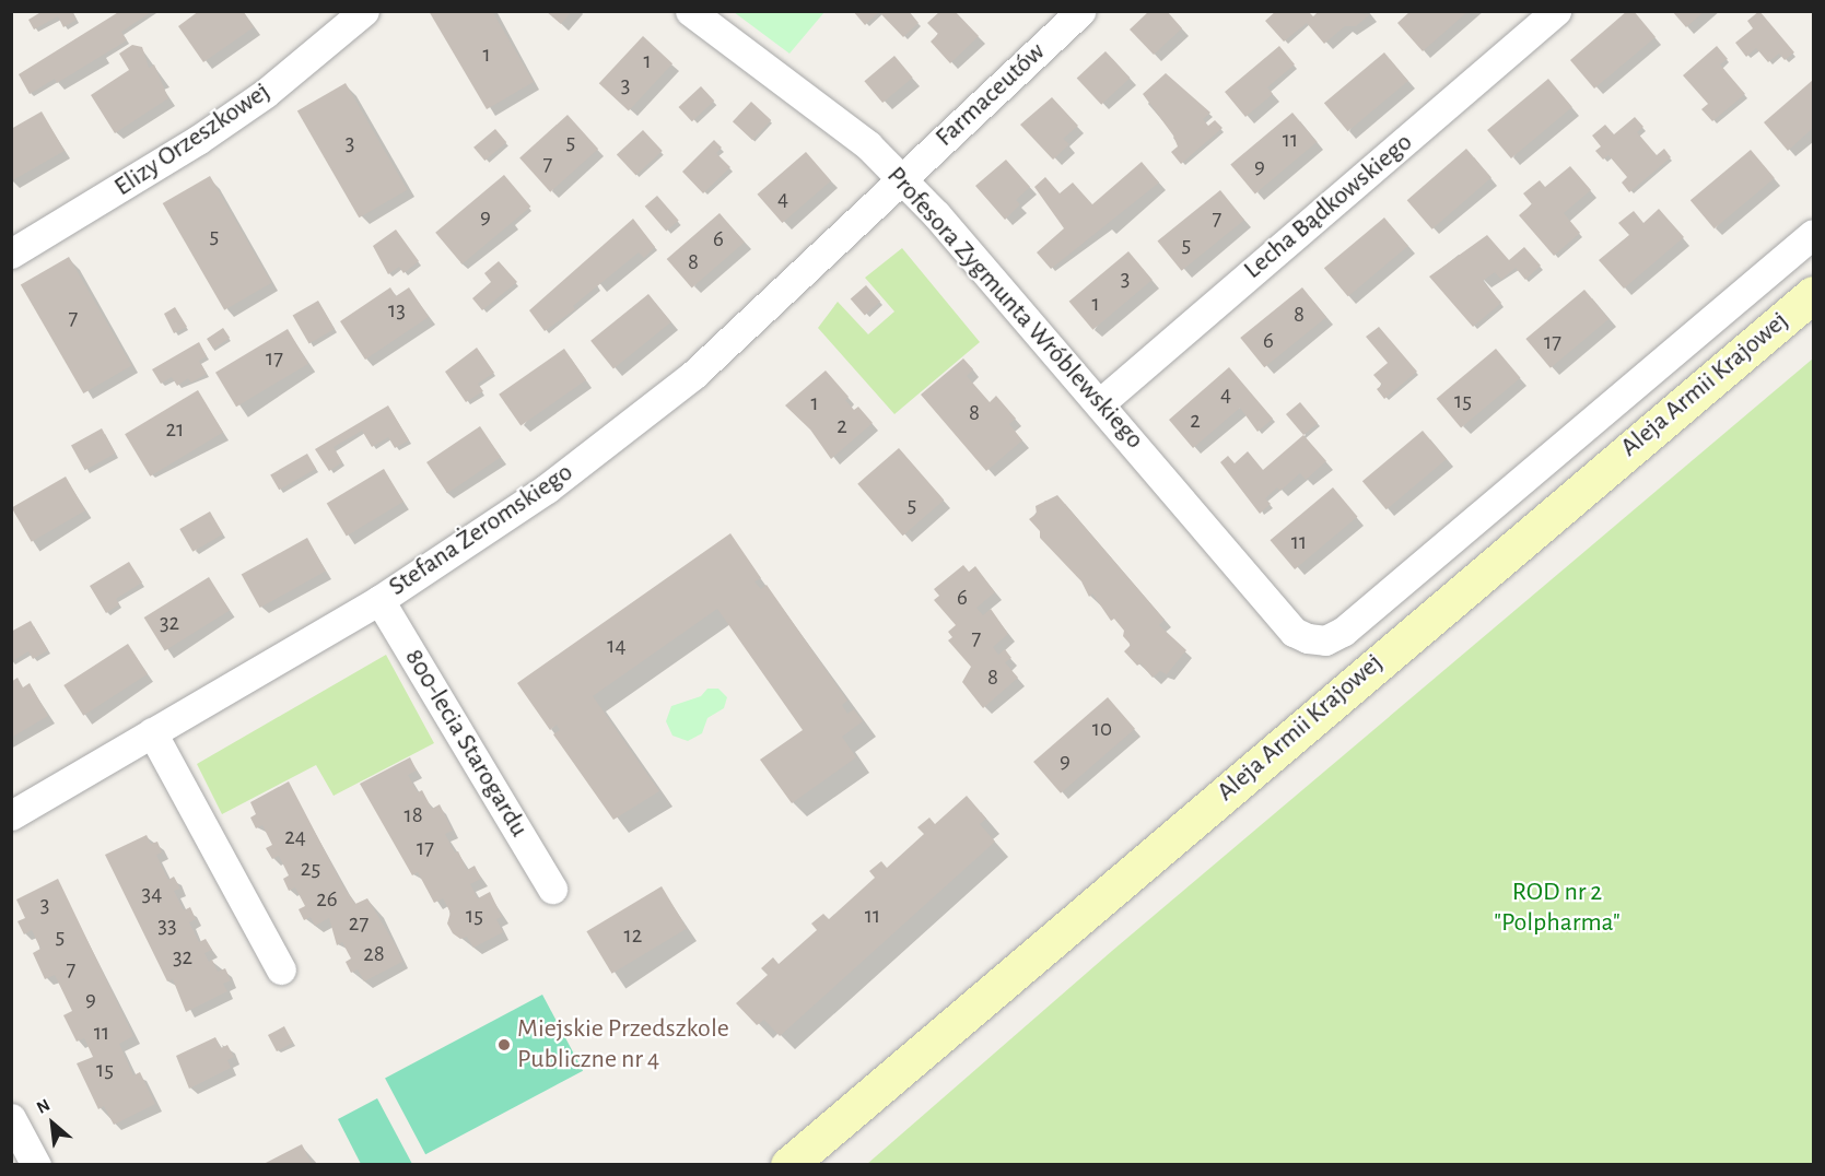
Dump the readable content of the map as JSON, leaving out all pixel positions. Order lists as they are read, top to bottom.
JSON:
{
  "streets": {
    "main road": ["Aleja Armii Krajowej"],
    "street": [
      "Farmaceutów",
      "Elizy Orzeszkowej",
      "Lecha Bądkowskiego",
      "Profesora Zygmunta Wróblewskiego",
      "Stefana Żeromskiego",
      "800-lecia Starogardu"
    ]
  },
  "crossings": [
    ["Farmaceutów", "Profesora Zygmunta Wróblewskiego"],
    ["Farmaceutów", "Stefana Żeromskiego"],
    ["Lecha Bądkowskiego", "Profesora Zygmunta Wróblewskiego"],
    ["Profesora Zygmunta Wróblewskiego", "Aleja Armii Krajowej"],
    ["Profesora Zygmunta Wróblewskiego", "Stefana Żeromskiego"],
    ["Stefana Żeromskiego", "800-lecia Starogardu"]
  ],
  "parks": ["ROD nr 2 \"Polpharma\""],
  "places": ["Miejskie Przedszkole Publiczne nr 4"],
  "house_numbers": [
    "1",
    "1",
    "3",
    "11",
    "5",
    "3",
    "7",
    "9",
    "4",
    "9",
    "7",
    "5",
    "6",
    "5",
    "8",
    "3",
    "1",
    "13",
    "8",
    "7",
    "6",
    "17",
    "17",
    "4",
    "15",
    "1",
    "8",
    "2",
    "2",
    "21",
    "5",
    "11",
    "6",
    "32",
    "7",
    "14",
    "8",
    "10",
    "9",
    "18",
    "24",
    "17",
    "25",
    "34",
    "26",
    "3",
    "15",
    "11",
    "27",
    "33",
    "12",
    "5",
    "28",
    "32",
    "7",
    "9",
    "11",
    "15"
  ],
  "north": "top left"
}
